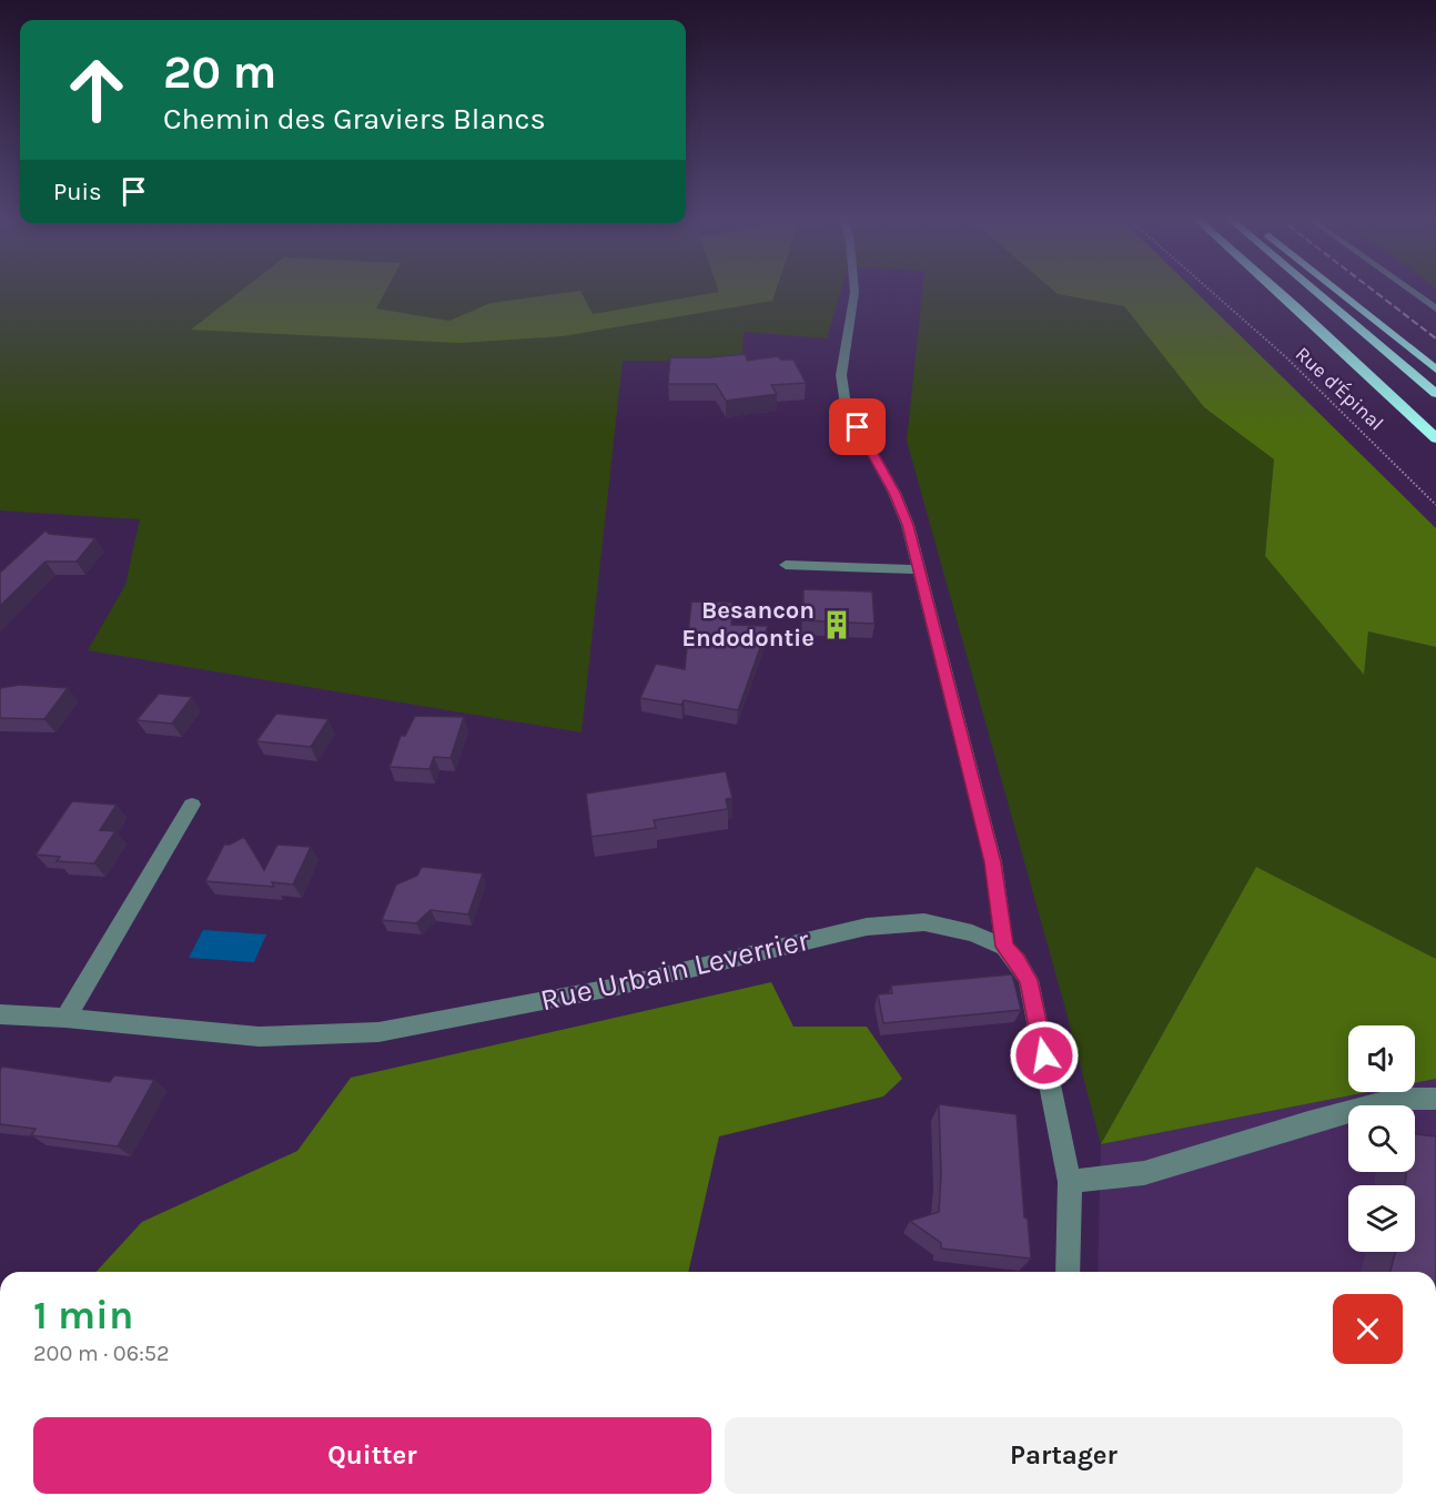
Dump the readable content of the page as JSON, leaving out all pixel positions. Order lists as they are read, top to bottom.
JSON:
{
  "streets": {
    "street": ["Rue Urbain Leverrier"],
    "path": ["Rue d'Épinal"]
  },
  "places": {
    "building": ["Besancon Endodontie"]
  },
  "page": {
    "turn": ["20 m", "Chemin des Graviers Blancs"],
    "then": "Puis",
    "heading": ["1 min", "200 m · 06:52"],
    "buttons": ["Quitter", "Partager"]
  }
}
